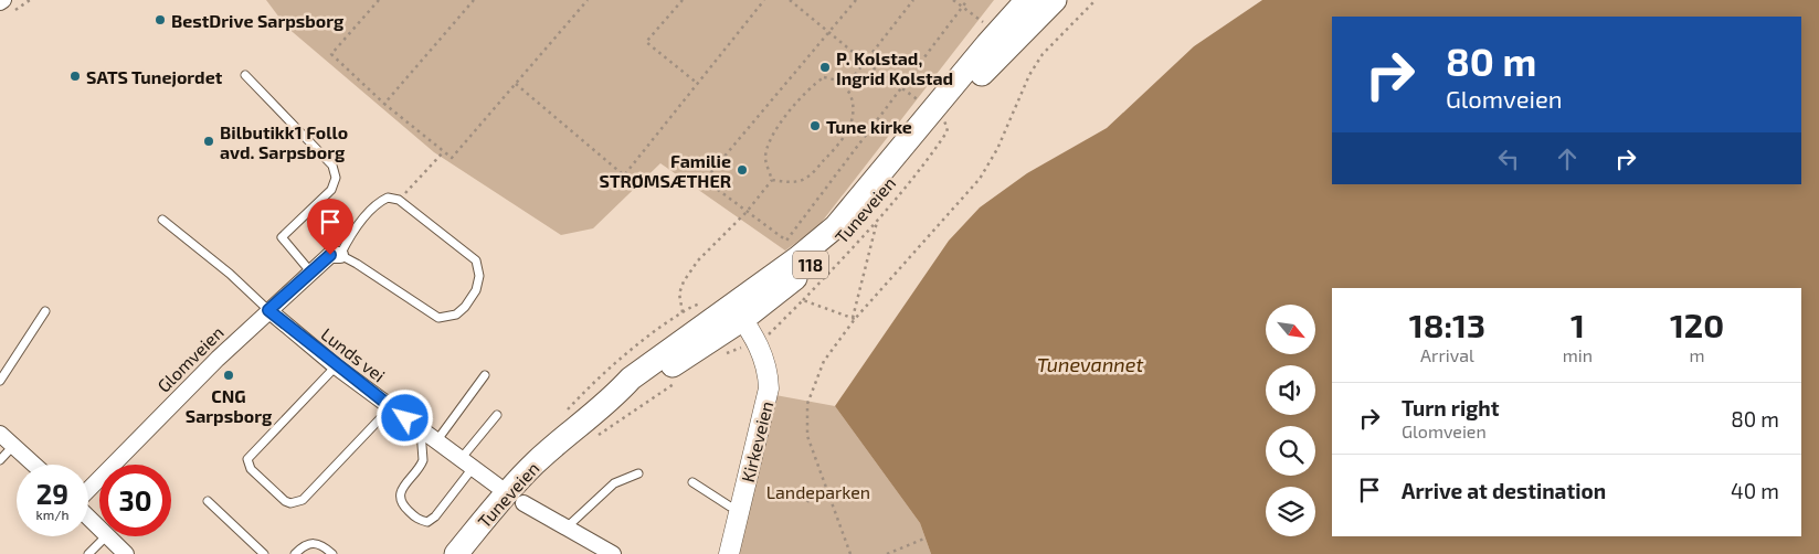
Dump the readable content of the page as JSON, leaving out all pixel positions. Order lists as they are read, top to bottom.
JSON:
{
  "streets": {
    "main road": ["Tuneveien", "118"],
    "street": ["Lunds vei", "Glomveien", "Kirkeveien"]
  },
  "crossings": [
    ["Tuneveien", "Kirkeveien"],
    ["Lunds vei", "Glomveien"]
  ],
  "water": ["Tunevannet"],
  "parks": ["Landeparken"],
  "places": [
    "BestDrive Sarpsborg",
    "P. Kolstad, Ingrid Kolstad",
    "SATS Tunejordet",
    "Tune kirke",
    "Bilbutikk1 Follo avd. Sarpsborg",
    "Familie STRØMSÆTHER",
    "CNG Sarpsborg"
  ],
  "north": "bottom right",
  "page": {
    "turn": ["80 m", "Glomveien"],
    "eta": [
      "18:13",
      "Arrival",
      "1",
      "min",
      "120",
      "m"
    ],
    "list": [
      {
        "name": "Turn right",
        "note": "Glomveien",
        "value": "80 m"
      },
      {
        "name": "Arrive at destination",
        "value": "40 m"
      }
    ],
    "speed": "29 km/h",
    "limit": "30"
  }
}
